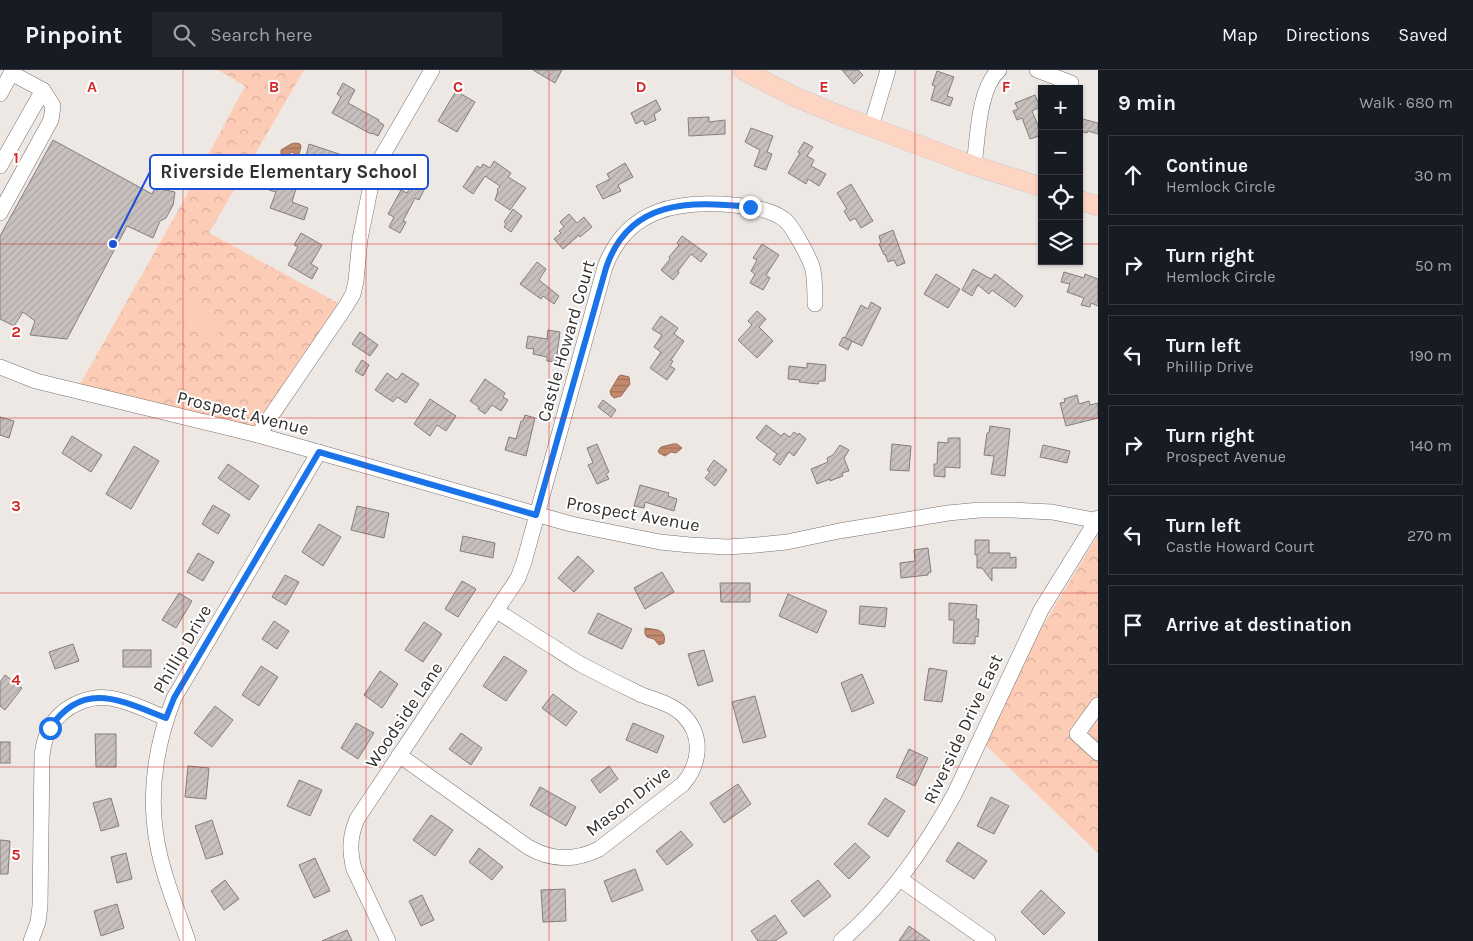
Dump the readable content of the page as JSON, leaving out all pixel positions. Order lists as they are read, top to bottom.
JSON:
{
  "streets": {
    "street": [
      "Castle Howard Court",
      "Prospect Avenue",
      "Phillip Drive",
      "Woodside Lane",
      "Riverside Drive East",
      "Mason Drive"
    ]
  },
  "crossings": [
    ["Castle Howard Court", "Prospect Avenue"],
    ["Castle Howard Court", "Woodside Lane"],
    ["Prospect Avenue", "Phillip Drive"],
    ["Prospect Avenue", "Woodside Lane"],
    ["Prospect Avenue", "Riverside Drive East"],
    ["Woodside Lane", "Mason Drive"]
  ],
  "places": ["Riverside Elementary School"],
  "page": {
    "header": "Pinpoint",
    "search": "Search here",
    "nav": ["Map", "Directions", "Saved"],
    "heading": ["9 min", "Walk · 680 m"],
    "map_buttons": ["+", "−"],
    "list": [
      ["Continue", "Hemlock Circle", "30 m"],
      ["Turn right", "Hemlock Circle", "50 m"],
      ["Turn left", "Phillip Drive", "190 m"],
      ["Turn right", "Prospect Avenue", "140 m"],
      ["Turn left", "Castle Howard Court", "270 m"],
      "Arrive at destination"
    ]
  },
  "grid": {
    "columns": [
      "A",
      "B",
      "C",
      "D",
      "E",
      "F"
    ],
    "rows": [
      "1",
      "2",
      "3",
      "4",
      "5"
    ]
  }
}
